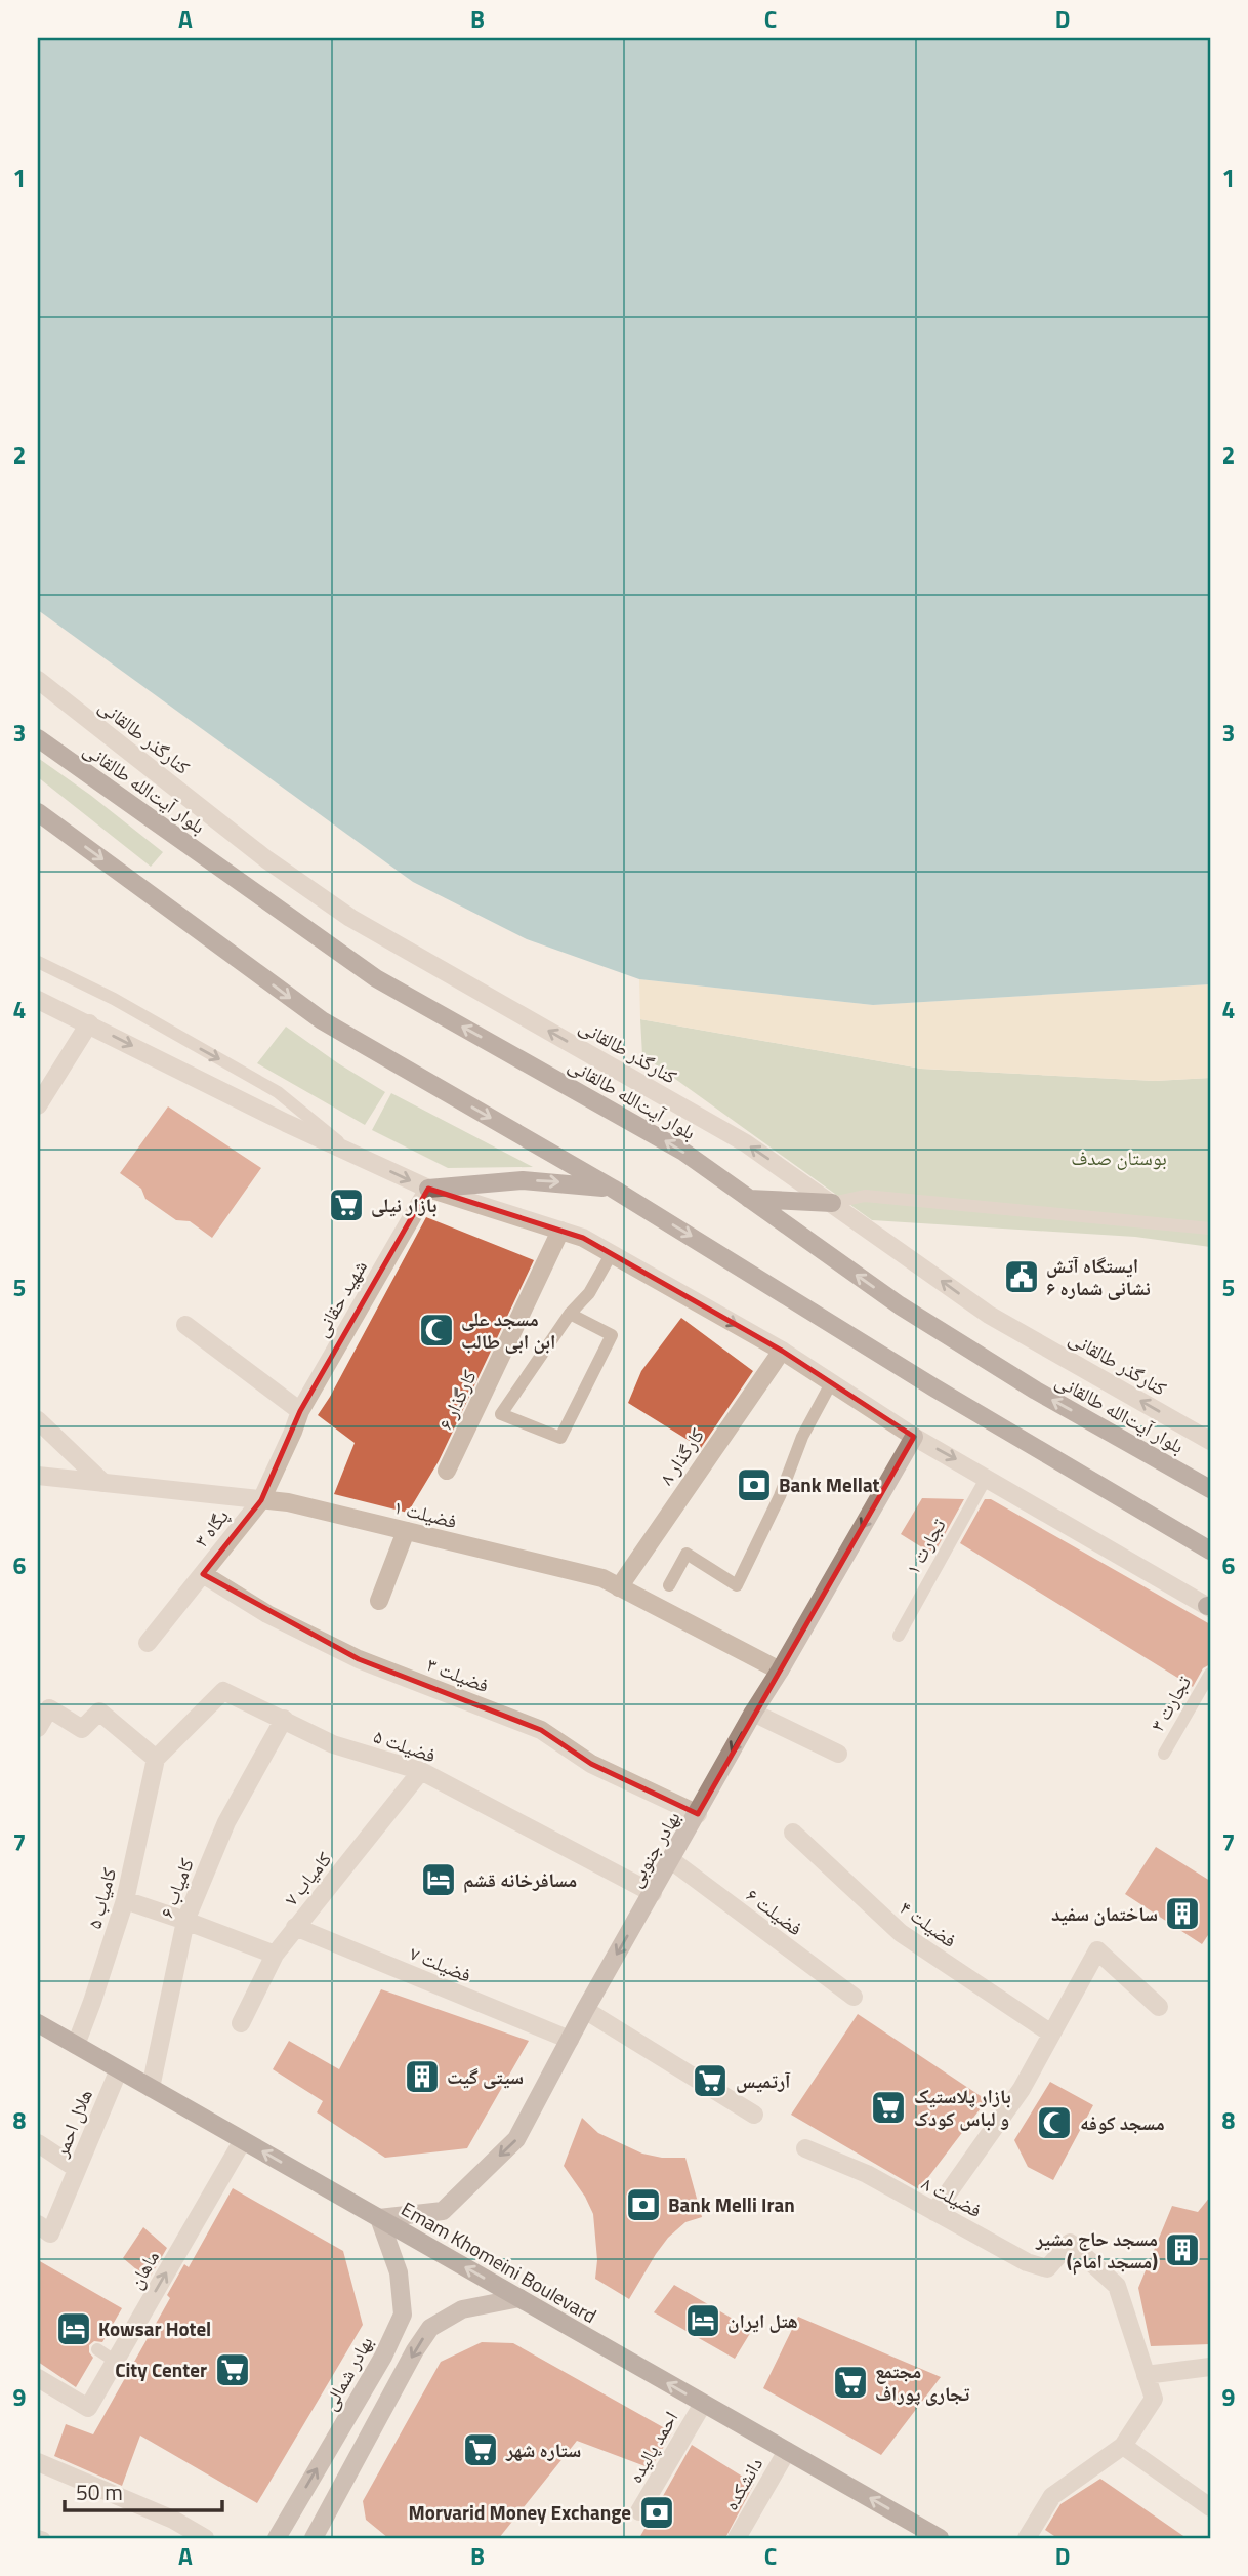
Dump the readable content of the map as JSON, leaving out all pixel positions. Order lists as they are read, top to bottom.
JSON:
{
  "streets": {
    "main road": [
      "بلوار آیت‌الله طالقانی",
      "بهادر جنوبی",
      "Emam Khomeini Boulevard",
      "بهادر شمالی"
    ],
    "street": [
      "کنارگذر طالقانی",
      "شهید حقانی",
      "کارگذار ۶",
      "کارگذار ۸",
      "فضیلت ۱",
      "پگاه ۳",
      "فضیلت ۳",
      "فضیلت ۵",
      "کامیاب ۷",
      "کامیاب ۶",
      "کامیاب ۵",
      "فضیلت ۶",
      "فضیلت ۴",
      "فضیلت ۷",
      "هلال احمر",
      "فضیلت ۸",
      "ماهان",
      "احمد پالیده",
      "دانشکده"
    ],
    "lane": ["تجارت ۱", "تجارت ۳"]
  },
  "crossings": [
    ["شهید حقانی", "پگاه ۳"],
    ["کارگذار ۸", "فضیلت ۱"],
    ["فضیلت ۱", "پگاه ۳"],
    ["فضیلت ۱", "بهادر جنوبی"],
    ["پگاه ۳", "فضیلت ۳"],
    ["فضیلت ۳", "بهادر جنوبی"],
    ["فضیلت ۵", "بهادر جنوبی"],
    ["فضیلت ۵", "کامیاب ۷"],
    ["فضیلت ۵", "کامیاب ۶"],
    ["فضیلت ۵", "کامیاب ۵"],
    ["بهادر جنوبی", "فضیلت ۶"],
    ["بهادر جنوبی", "فضیلت ۷"],
    ["بهادر جنوبی", "Emam Khomeini Boulevard"],
    ["بهادر جنوبی", "بهادر شمالی"],
    ["کامیاب ۷", "فضیلت ۷"],
    ["کامیاب ۶", "Emam Khomeini Boulevard"],
    ["کامیاب ۵", "Emam Khomeini Boulevard"],
    ["هلال احمر", "Emam Khomeini Boulevard"],
    ["Emam Khomeini Boulevard", "ماهان"],
    ["Emam Khomeini Boulevard", "بهادر شمالی"],
    ["Emam Khomeini Boulevard", "احمد پالیده"],
    ["Emam Khomeini Boulevard", "دانشکده"]
  ],
  "one_way": [
    "بهادر جنوبی",
    "Emam Khomeini Boulevard",
    "ماهان",
    "بهادر شمالی"
  ],
  "parks": ["بوستان صدف"],
  "places": {
    "supermarket": [
      "بازار نیلی",
      "آرتمیس",
      "بازار پلاستیک و لباس کودک",
      "City Center",
      "مجتمع تجاری پوراف",
      "ستاره شهر"
    ],
    "public building": ["ایستگاه آتش نشانی شماره ۶"],
    "mosque": ["مسجد علی ابن ابی طالب", "مسجد کوفه"],
    "bank": ["Bank Mellat", "Bank Melli Iran", "Morvarid Money Exchange"],
    "hotel": ["مسافرخانه قشم", "هتل ایران", "Kowsar Hotel"],
    "building": ["ساختمان سفید", "سیتی گیت", "مسجد حاج مشیر (مسجد امام)"]
  },
  "scale_bar": "50 m",
  "grid": {
    "columns": [
      "A",
      "B",
      "C",
      "D"
    ],
    "rows": [
      "1",
      "2",
      "3",
      "4",
      "5",
      "6",
      "7",
      "8",
      "9"
    ]
  }
}
